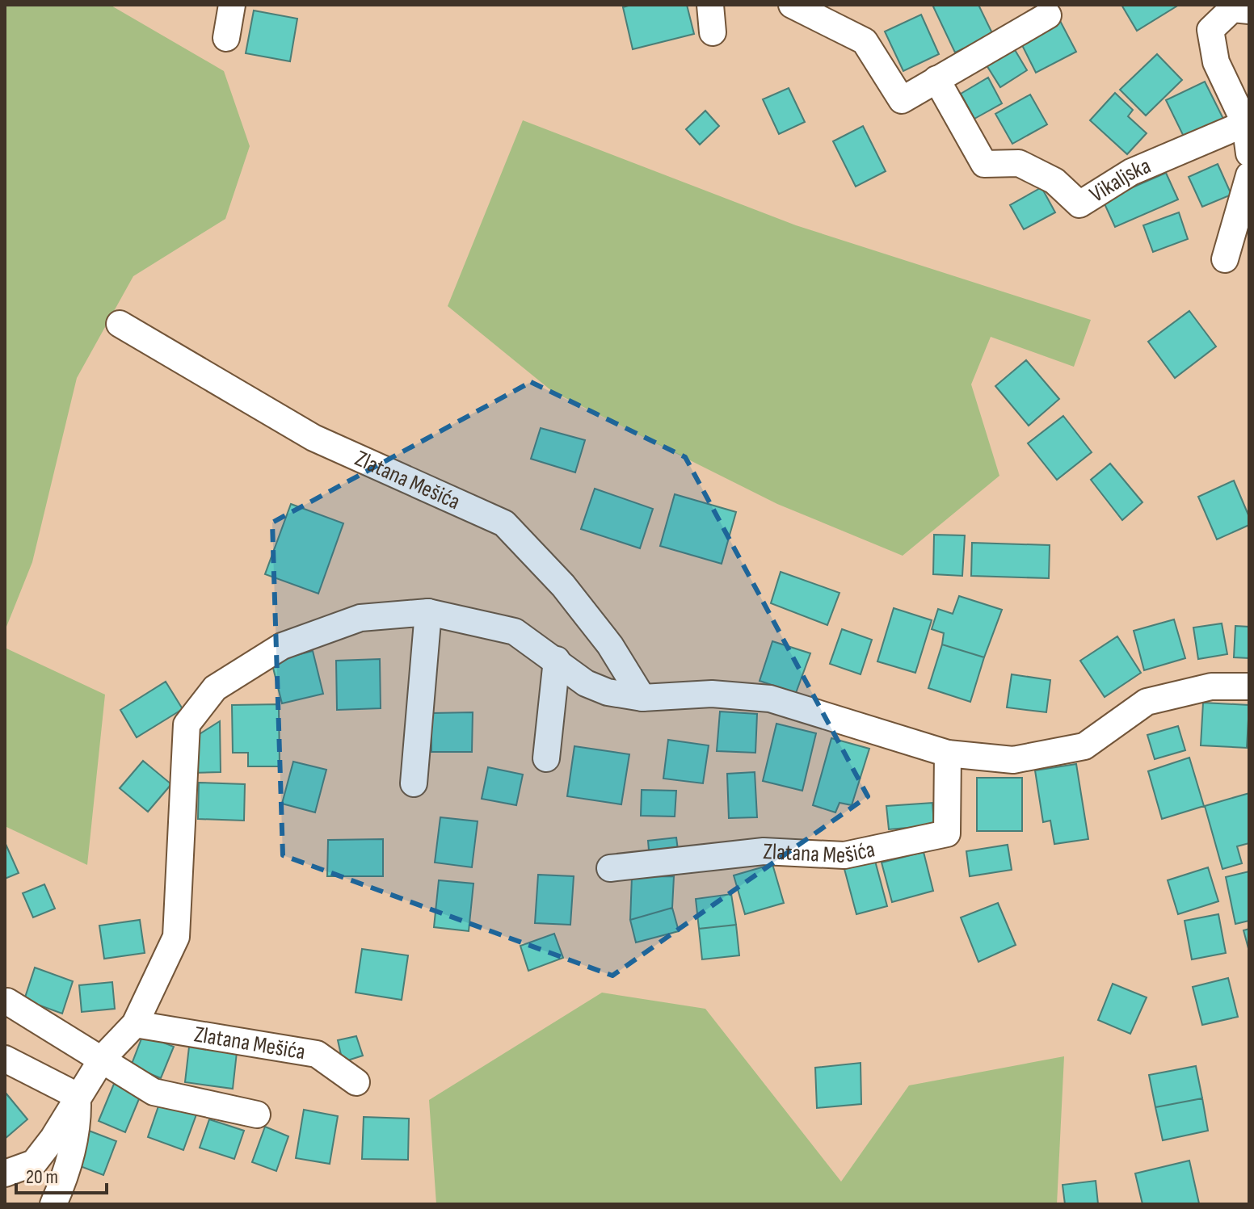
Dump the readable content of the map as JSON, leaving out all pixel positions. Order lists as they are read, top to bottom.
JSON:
{
  "streets": {
    "street": ["Vikaljska", "Zlatana Mešića"]
  },
  "scale_bar": "20 m"
}
